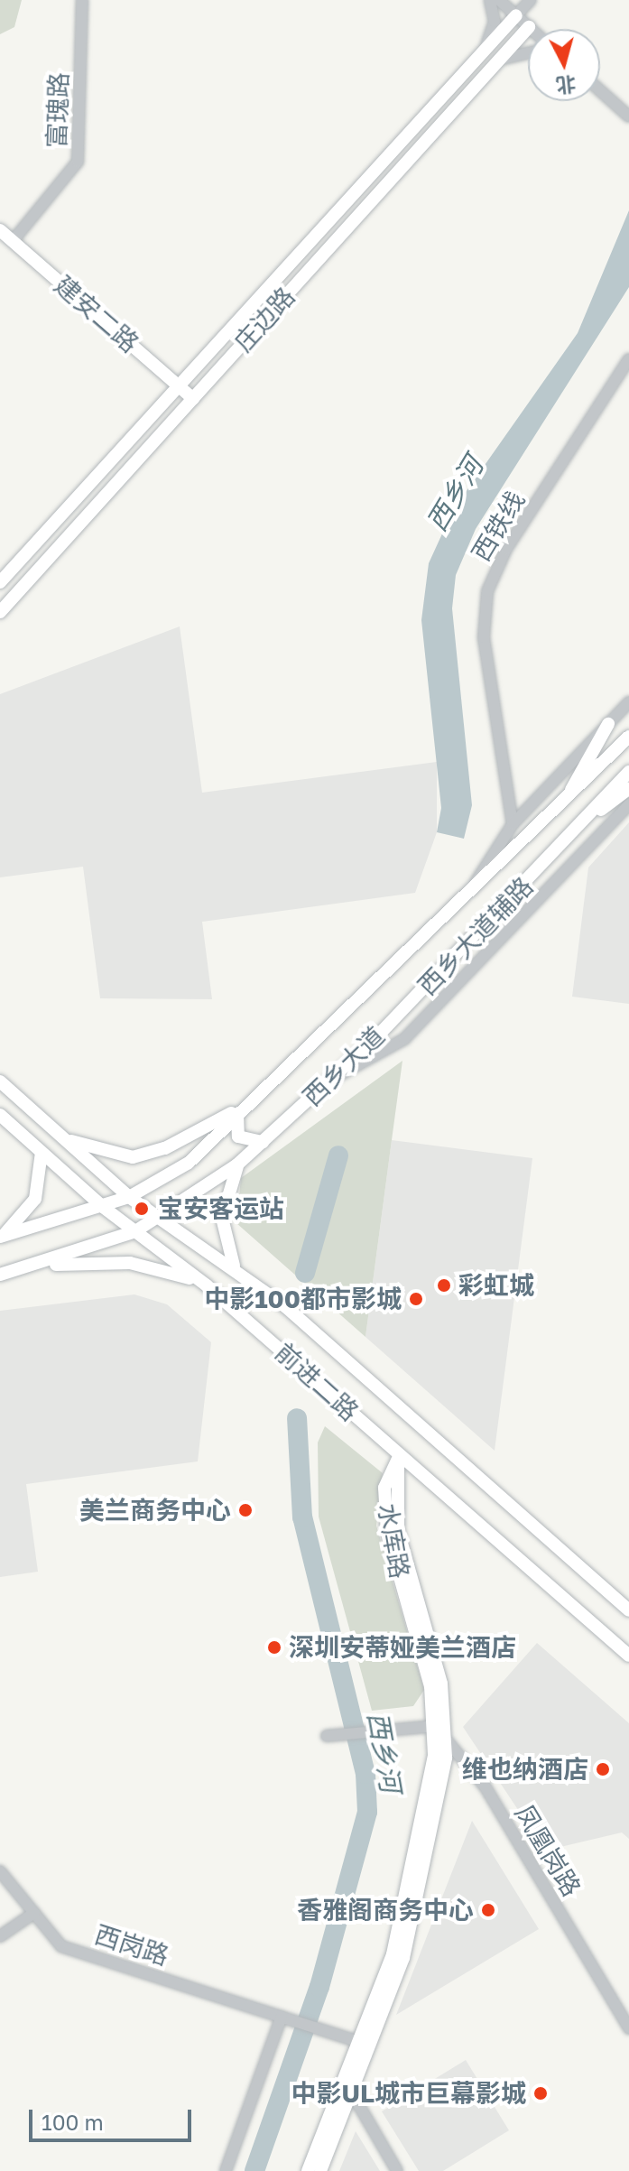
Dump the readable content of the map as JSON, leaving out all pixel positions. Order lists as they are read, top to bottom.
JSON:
{
  "streets": {
    "main road": [
      "建安二路",
      "庄边路",
      "西乡大道",
      "前进二路",
      "水库路"
    ],
    "street": [
      "富瑰路",
      "西铁线",
      "西乡大道辅路",
      "凤凰岗路",
      "西岗路"
    ]
  },
  "crossings": [
    ["富瑰路", "建安二路"],
    ["建安二路", "庄边路"],
    ["西铁线", "西乡大道辅路"],
    ["西乡大道辅路", "西乡大道"],
    ["西乡大道", "前进二路"],
    ["前进二路", "水库路"],
    ["水库路", "凤凰岗路"],
    ["水库路", "西岗路"]
  ],
  "water": ["西乡河"],
  "places": [
    "宝安客运站",
    "彩虹城",
    "中影100都市影城",
    "美兰商务中心",
    "深圳安蒂娅美兰酒店",
    "维也纳酒店",
    "香雅阁商务中心",
    "中影UL城市巨幕影城"
  ],
  "scale_bar": "100 m",
  "north": "bottom"
}
